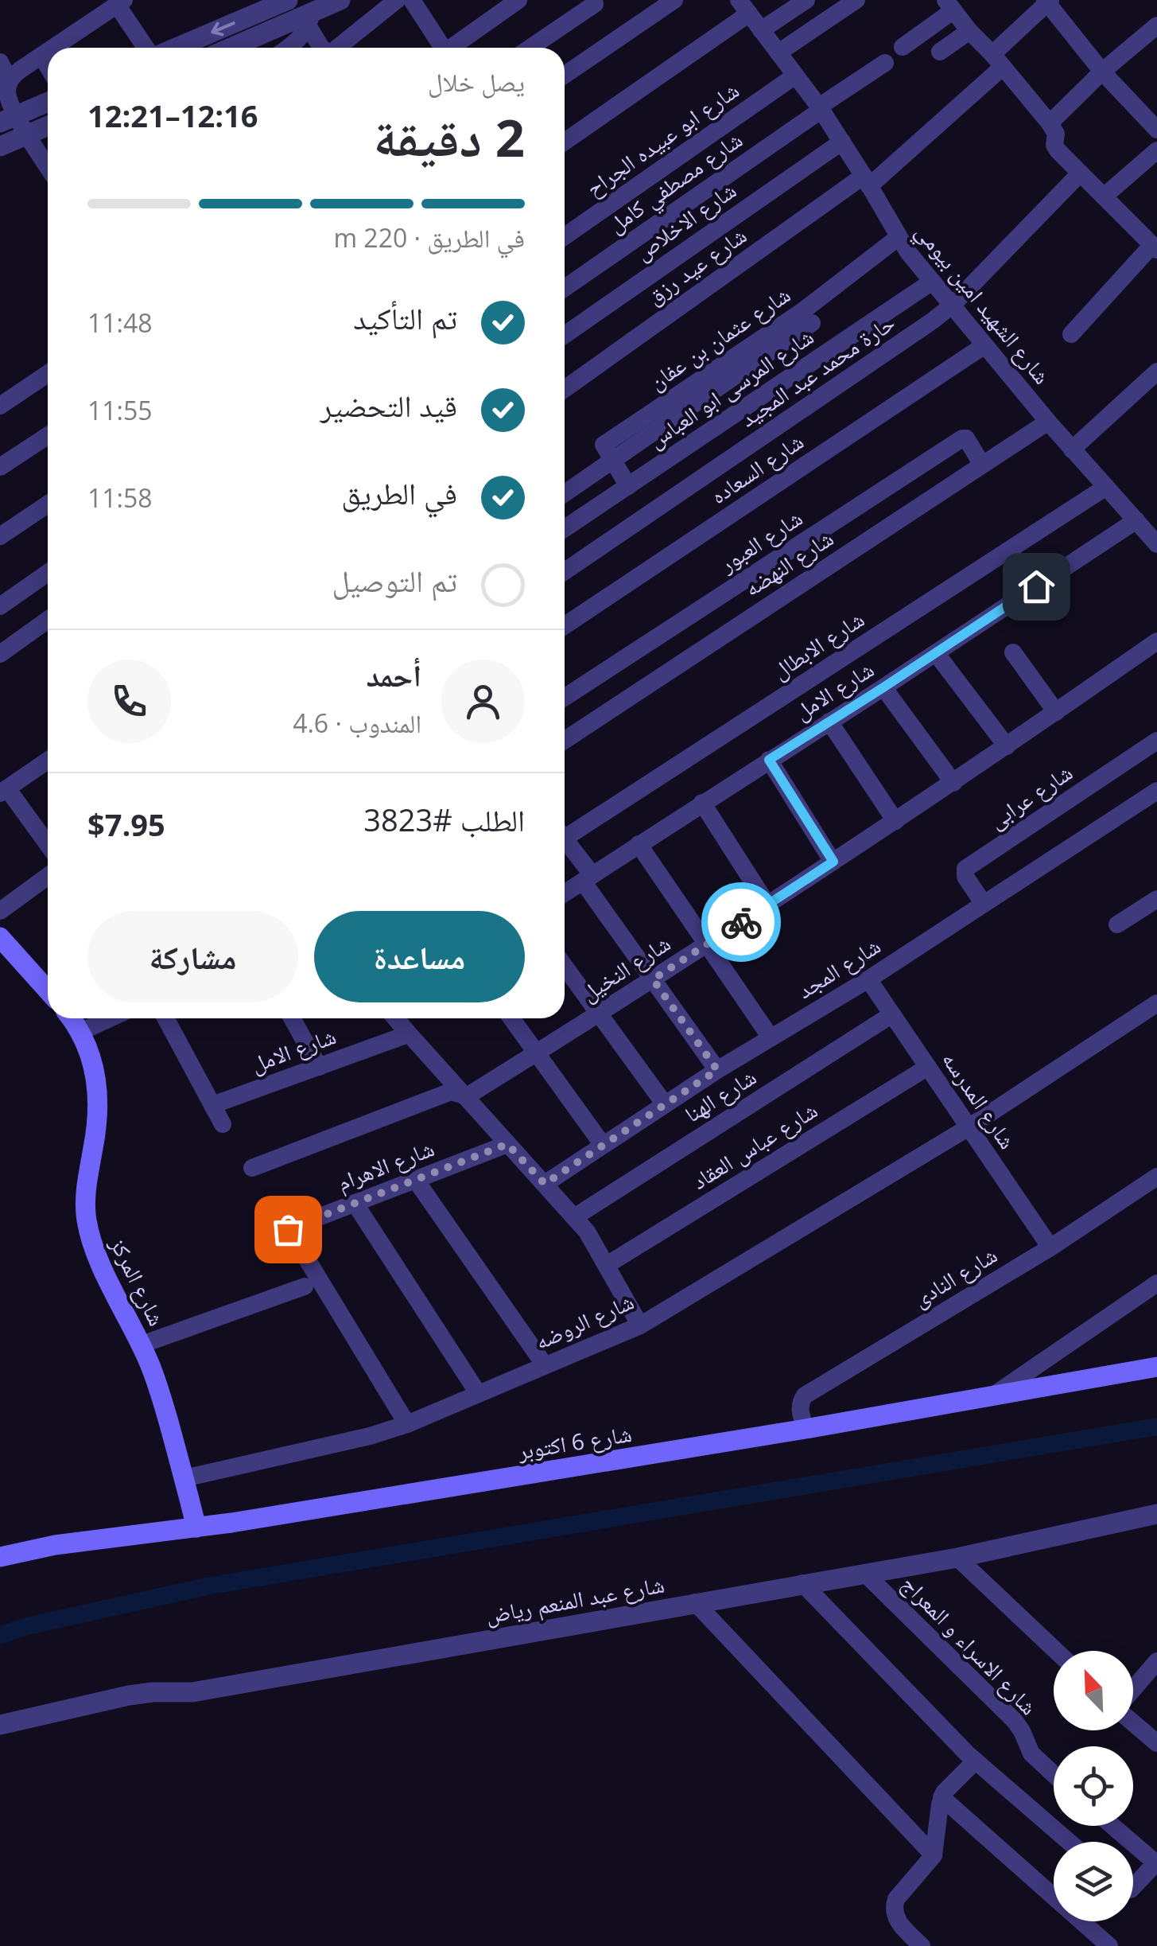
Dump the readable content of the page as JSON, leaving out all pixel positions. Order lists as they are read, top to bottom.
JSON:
{
  "streets": {
    "main road": ["شارع المركز", "شارع 6 اكتوبر"],
    "street": [
      "شارع ابو عبيده الجراح",
      "شارع مصطفي كامل",
      "شارع الاخلاص",
      "شارع عيد رزق",
      "شارع الشهيد امين بيومي",
      "شارع عثمان بن عفان",
      "حارة محمد عبد المجيد",
      "شارع المرسى ابو العباس",
      "شارع السعاده",
      "شارع العبور",
      "شارع النهضه",
      "شارع الابطال",
      "شارع الامل",
      "شارع عرابى",
      "شارع النخيل",
      "شارع المجد",
      "شارع الهنا",
      "شارع المدرسه",
      "شارع عباس العقاد",
      "شارع الاهرام",
      "شارع النادى",
      "شارع الروضه",
      "شارع عبد المنعم رياض",
      "شارع الاسراء و المعراج"
    ]
  },
  "crossings": [
    ["شارع ابو عبيده الجراح", "شارع الشهيد امين بيومي"],
    ["شارع مصطفي كامل", "شارع الشهيد امين بيومي"],
    ["شارع الاخلاص", "شارع الشهيد امين بيومي"],
    ["شارع عيد رزق", "شارع الشهيد امين بيومي"],
    ["شارع الشهيد امين بيومي", "شارع عثمان بن عفان"],
    ["شارع الشهيد امين بيومي", "حارة محمد عبد المجيد"],
    ["شارع الشهيد امين بيومي", "شارع المرسى ابو العباس"],
    ["شارع الشهيد امين بيومي", "شارع السعاده"],
    ["شارع الشهيد امين بيومي", "شارع النهضه"],
    ["شارع الشهيد امين بيومي", "شارع الابطال"],
    ["شارع الشهيد امين بيومي", "شارع الامل"],
    ["شارع العبور", "شارع النهضه"],
    ["شارع عرابى", "شارع المجد"],
    ["شارع المجد", "شارع المدرسه"],
    ["شارع الهنا", "شارع المدرسه"],
    ["شارع المدرسه", "شارع عباس العقاد"],
    ["شارع المدرسه", "شارع النادى"],
    ["شارع المدرسه", "شارع الروضه"],
    ["شارع الاهرام", "شارع الروضه"],
    ["شارع النادى", "شارع 6 اكتوبر"],
    ["شارع المركز", "شارع الروضه"],
    ["شارع المركز", "شارع 6 اكتوبر"],
    ["شارع عبد المنعم رياض", "شارع الاسراء و المعراج"]
  ],
  "north": "top left",
  "page": {
    "heading": ["2 دقيقة", "يصل خلال", "12:16–12:21"],
    "panel": [
      "أحمد",
      "المندوب · 4.6",
      "الطلب #3823",
      "$7.95"
    ],
    "bar": "في الطريق · 220 m",
    "list": [
      ["تم التأكيد", "11:48"],
      ["قيد التحضير", "11:55"],
      ["في الطريق", "11:58"],
      "تم التوصيل"
    ],
    "buttons": ["مساعدة", "مشاركة"]
  }
}
